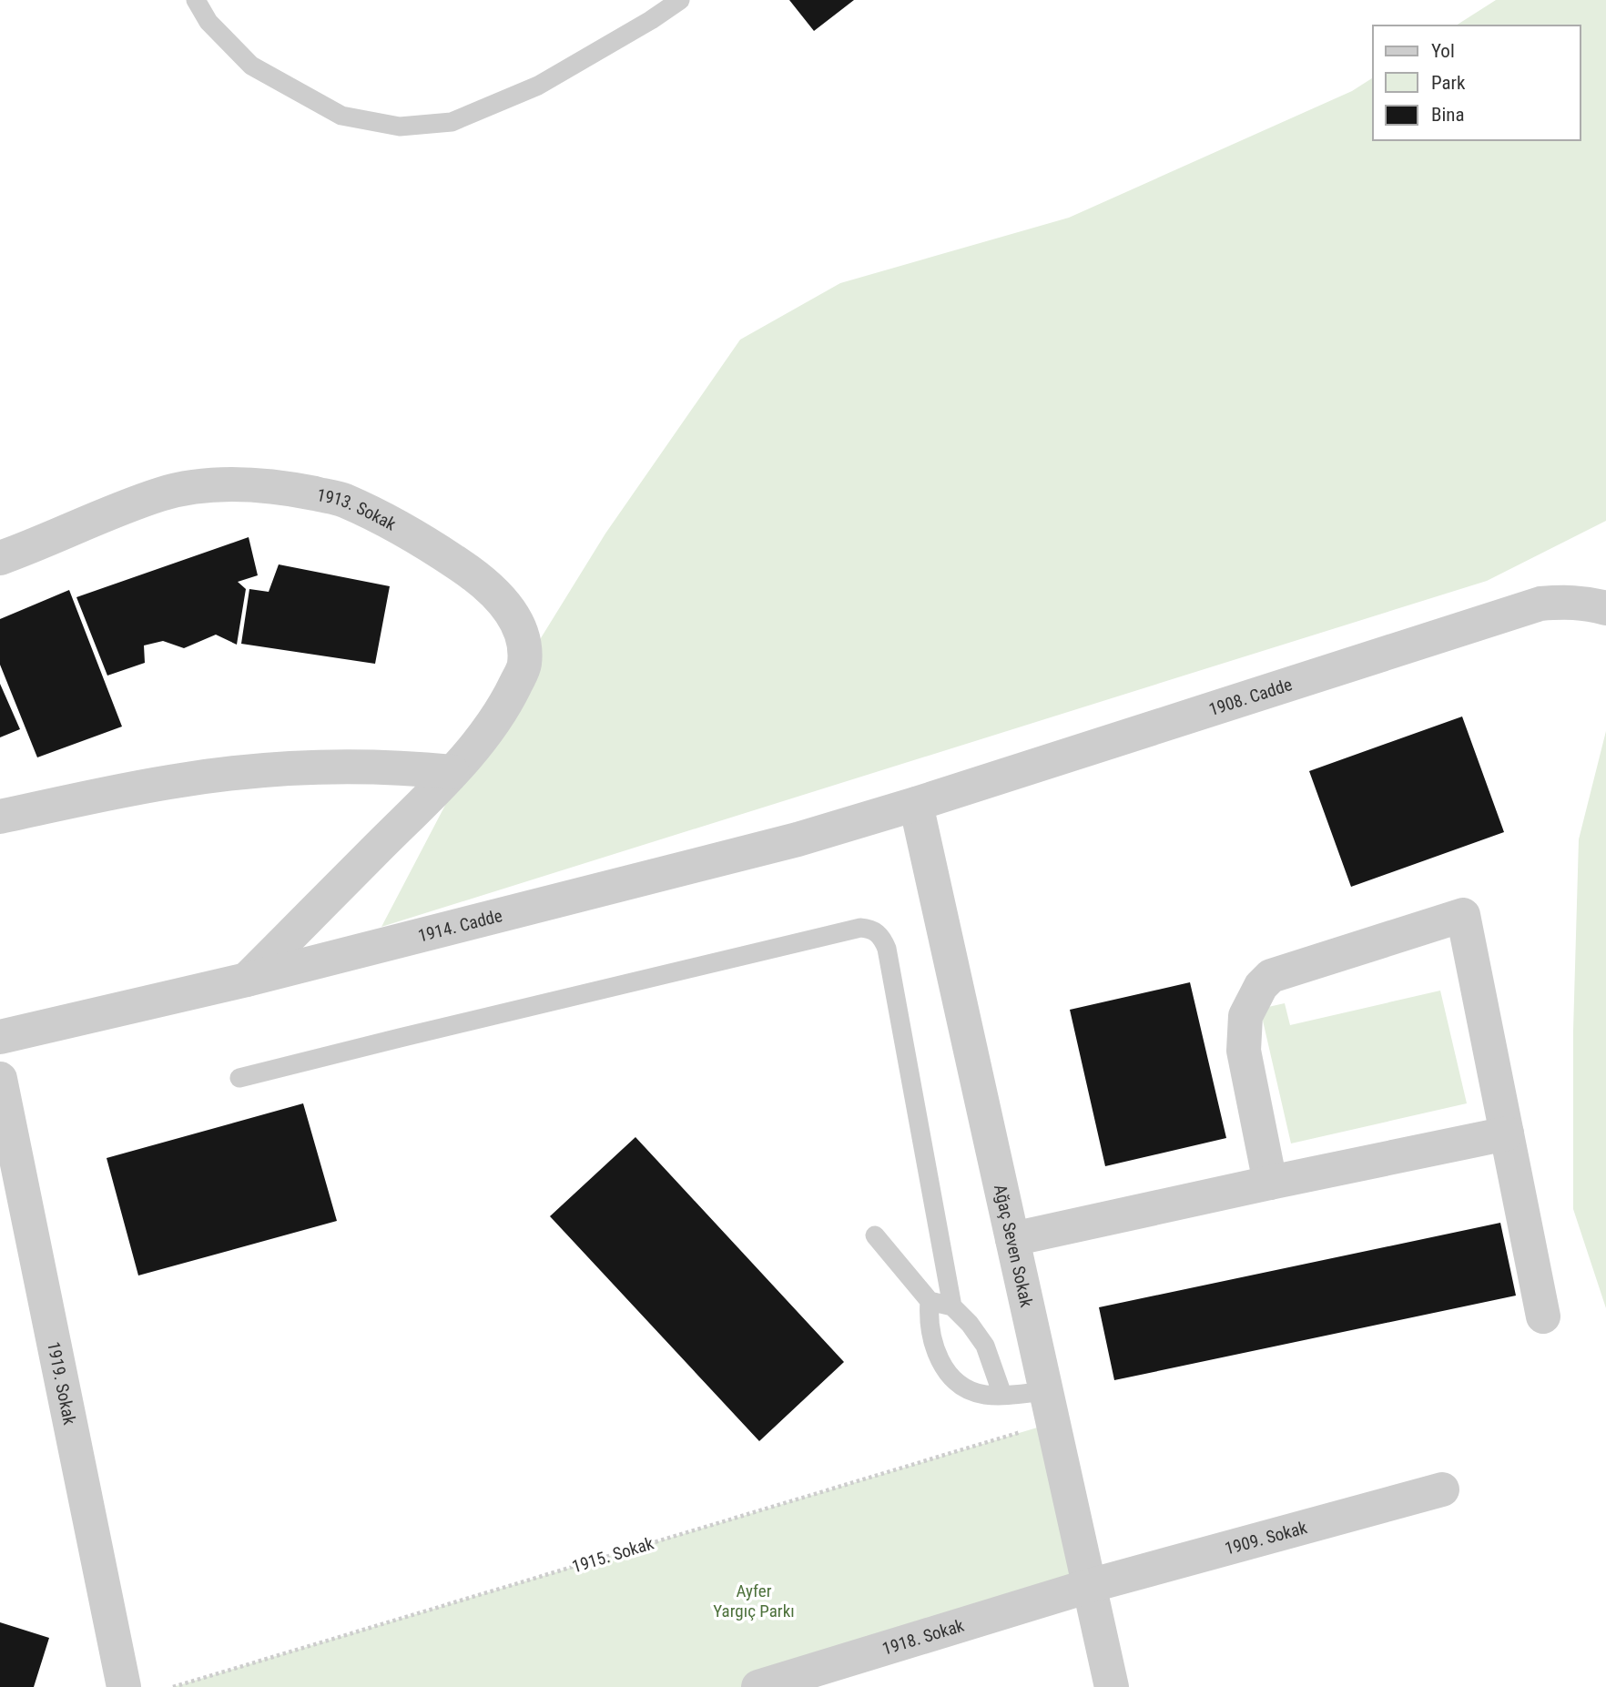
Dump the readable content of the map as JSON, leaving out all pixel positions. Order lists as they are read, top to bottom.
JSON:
{
  "streets": {
    "street": [
      "1913. Sokak",
      "1908. Cadde",
      "1914. Cadde",
      "Ağaç Seven Sokak",
      "1919. Sokak",
      "1909. Sokak",
      "1918. Sokak"
    ],
    "path": ["1915. Sokak"]
  },
  "crossings": [
    ["1913. Sokak", "1914. Cadde"],
    ["1908. Cadde", "1914. Cadde"],
    ["1908. Cadde", "Ağaç Seven Sokak"],
    ["1914. Cadde", "Ağaç Seven Sokak"],
    ["Ağaç Seven Sokak", "1909. Sokak"],
    ["Ağaç Seven Sokak", "1915. Sokak"],
    ["Ağaç Seven Sokak", "1918. Sokak"],
    ["1909. Sokak", "1918. Sokak"]
  ],
  "parks": ["Ayfer Yargıç Parkı"],
  "legend": ["Yol", "Park", "Bina"]
}
